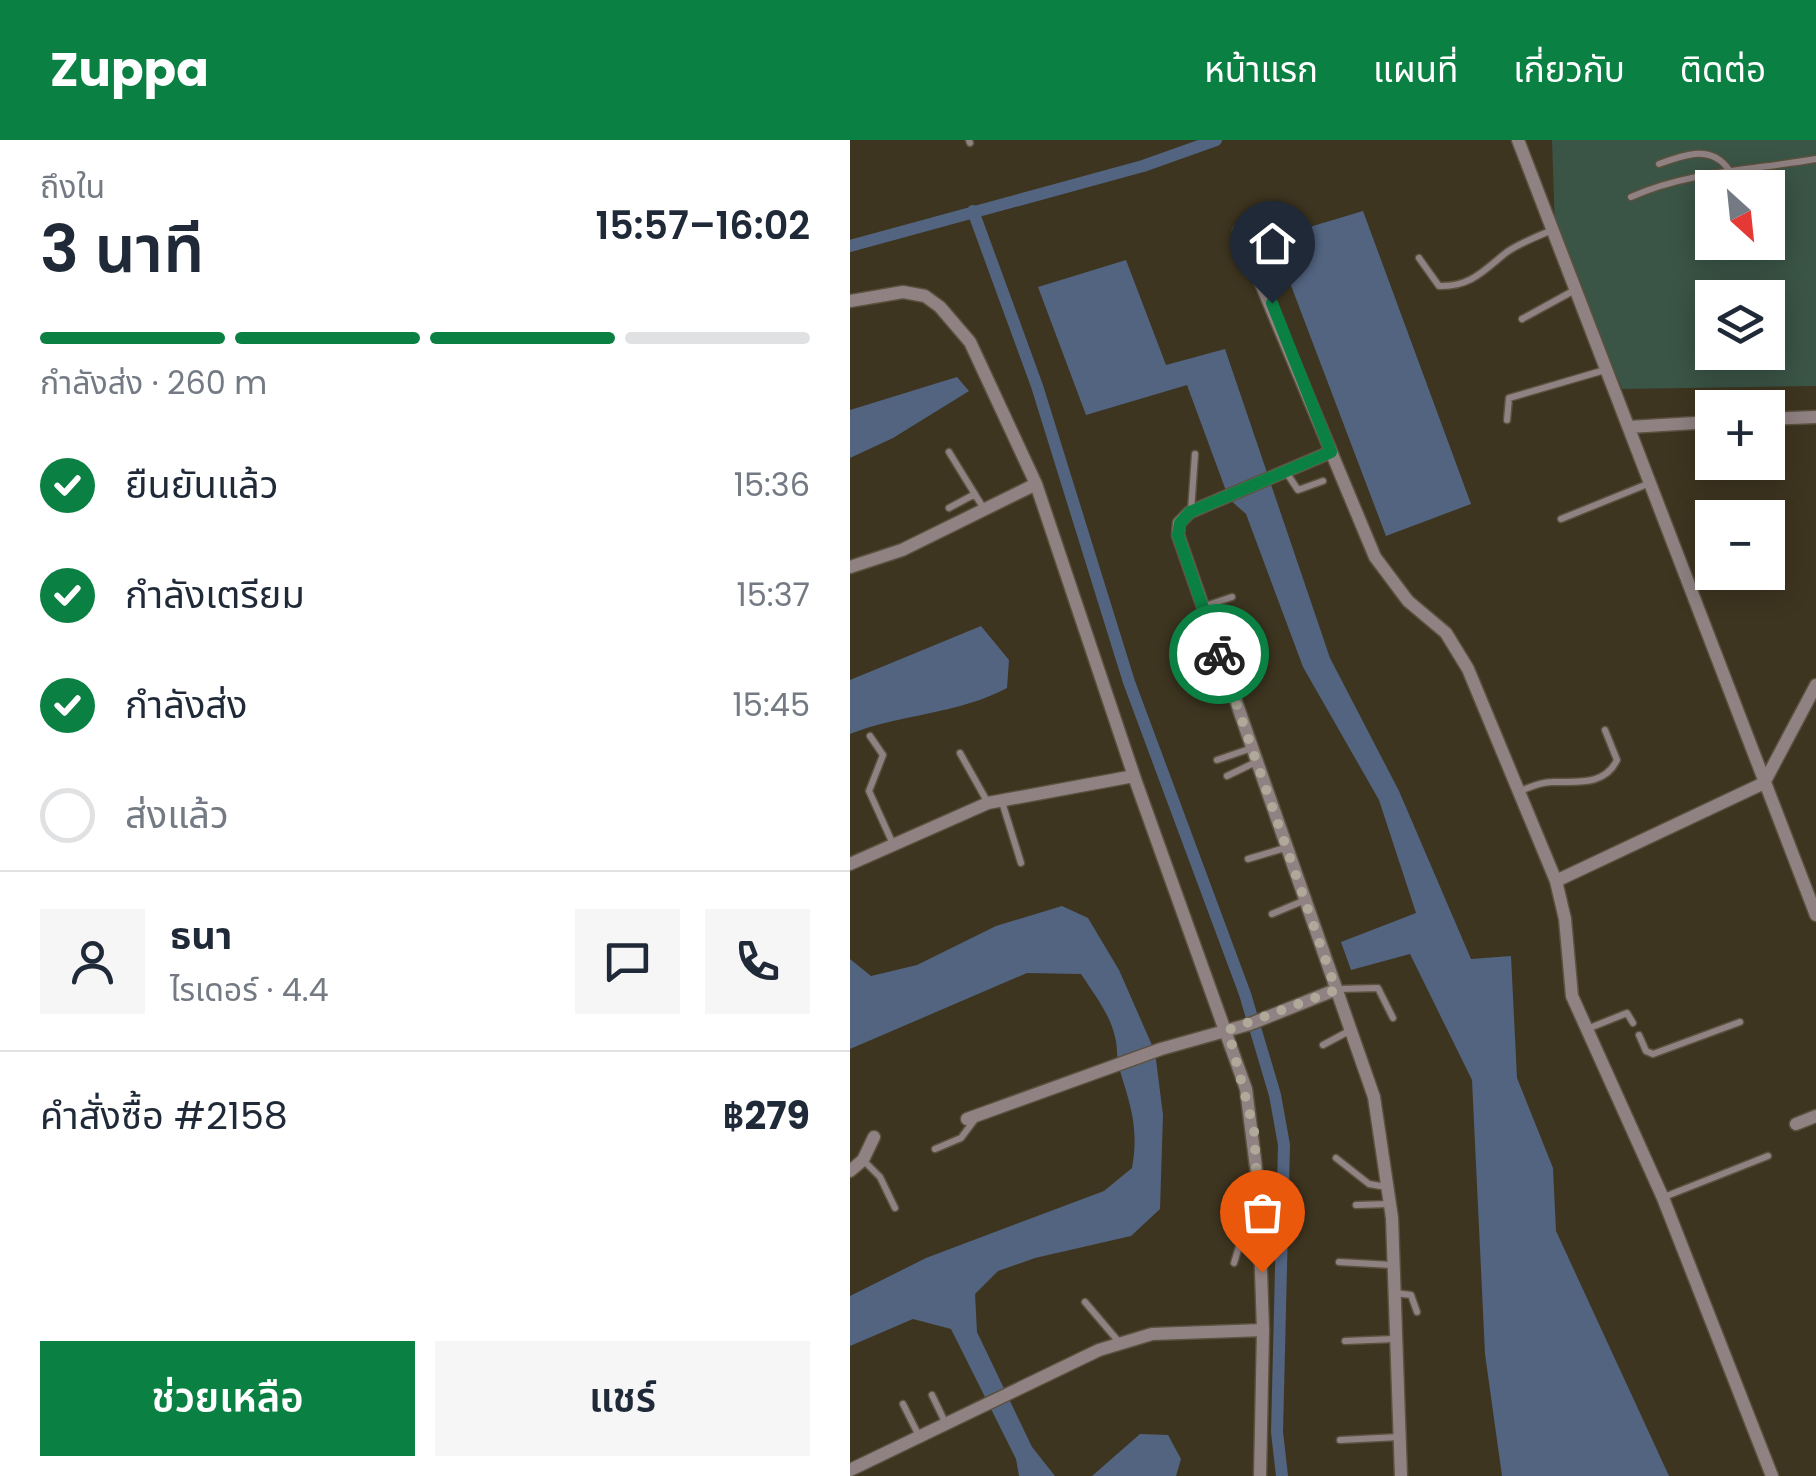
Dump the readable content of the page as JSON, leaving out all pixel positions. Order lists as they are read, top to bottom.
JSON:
{
  "north": "bottom right",
  "page": {
    "header": "Zuppa",
    "nav": [
      "หน้าแรก",
      "แผนที่",
      "เกี่ยวกับ",
      "ติดต่อ"
    ],
    "heading": ["3 นาที", "ถึงใน", "15:57–16:02"],
    "panel": [
      "ธนา",
      "ไรเดอร์ · 4.4",
      "คำสั่งซื้อ #2158",
      "฿279"
    ],
    "map_buttons": ["+", "−"],
    "bar": "กำลังส่ง · 260 m",
    "list": [
      ["ยืนยันแล้ว", "15:36"],
      ["กำลังเตรียม", "15:37"],
      ["กำลังส่ง", "15:45"],
      "ส่งแล้ว"
    ],
    "buttons": ["ช่วยเหลือ", "แชร์"]
  }
}
